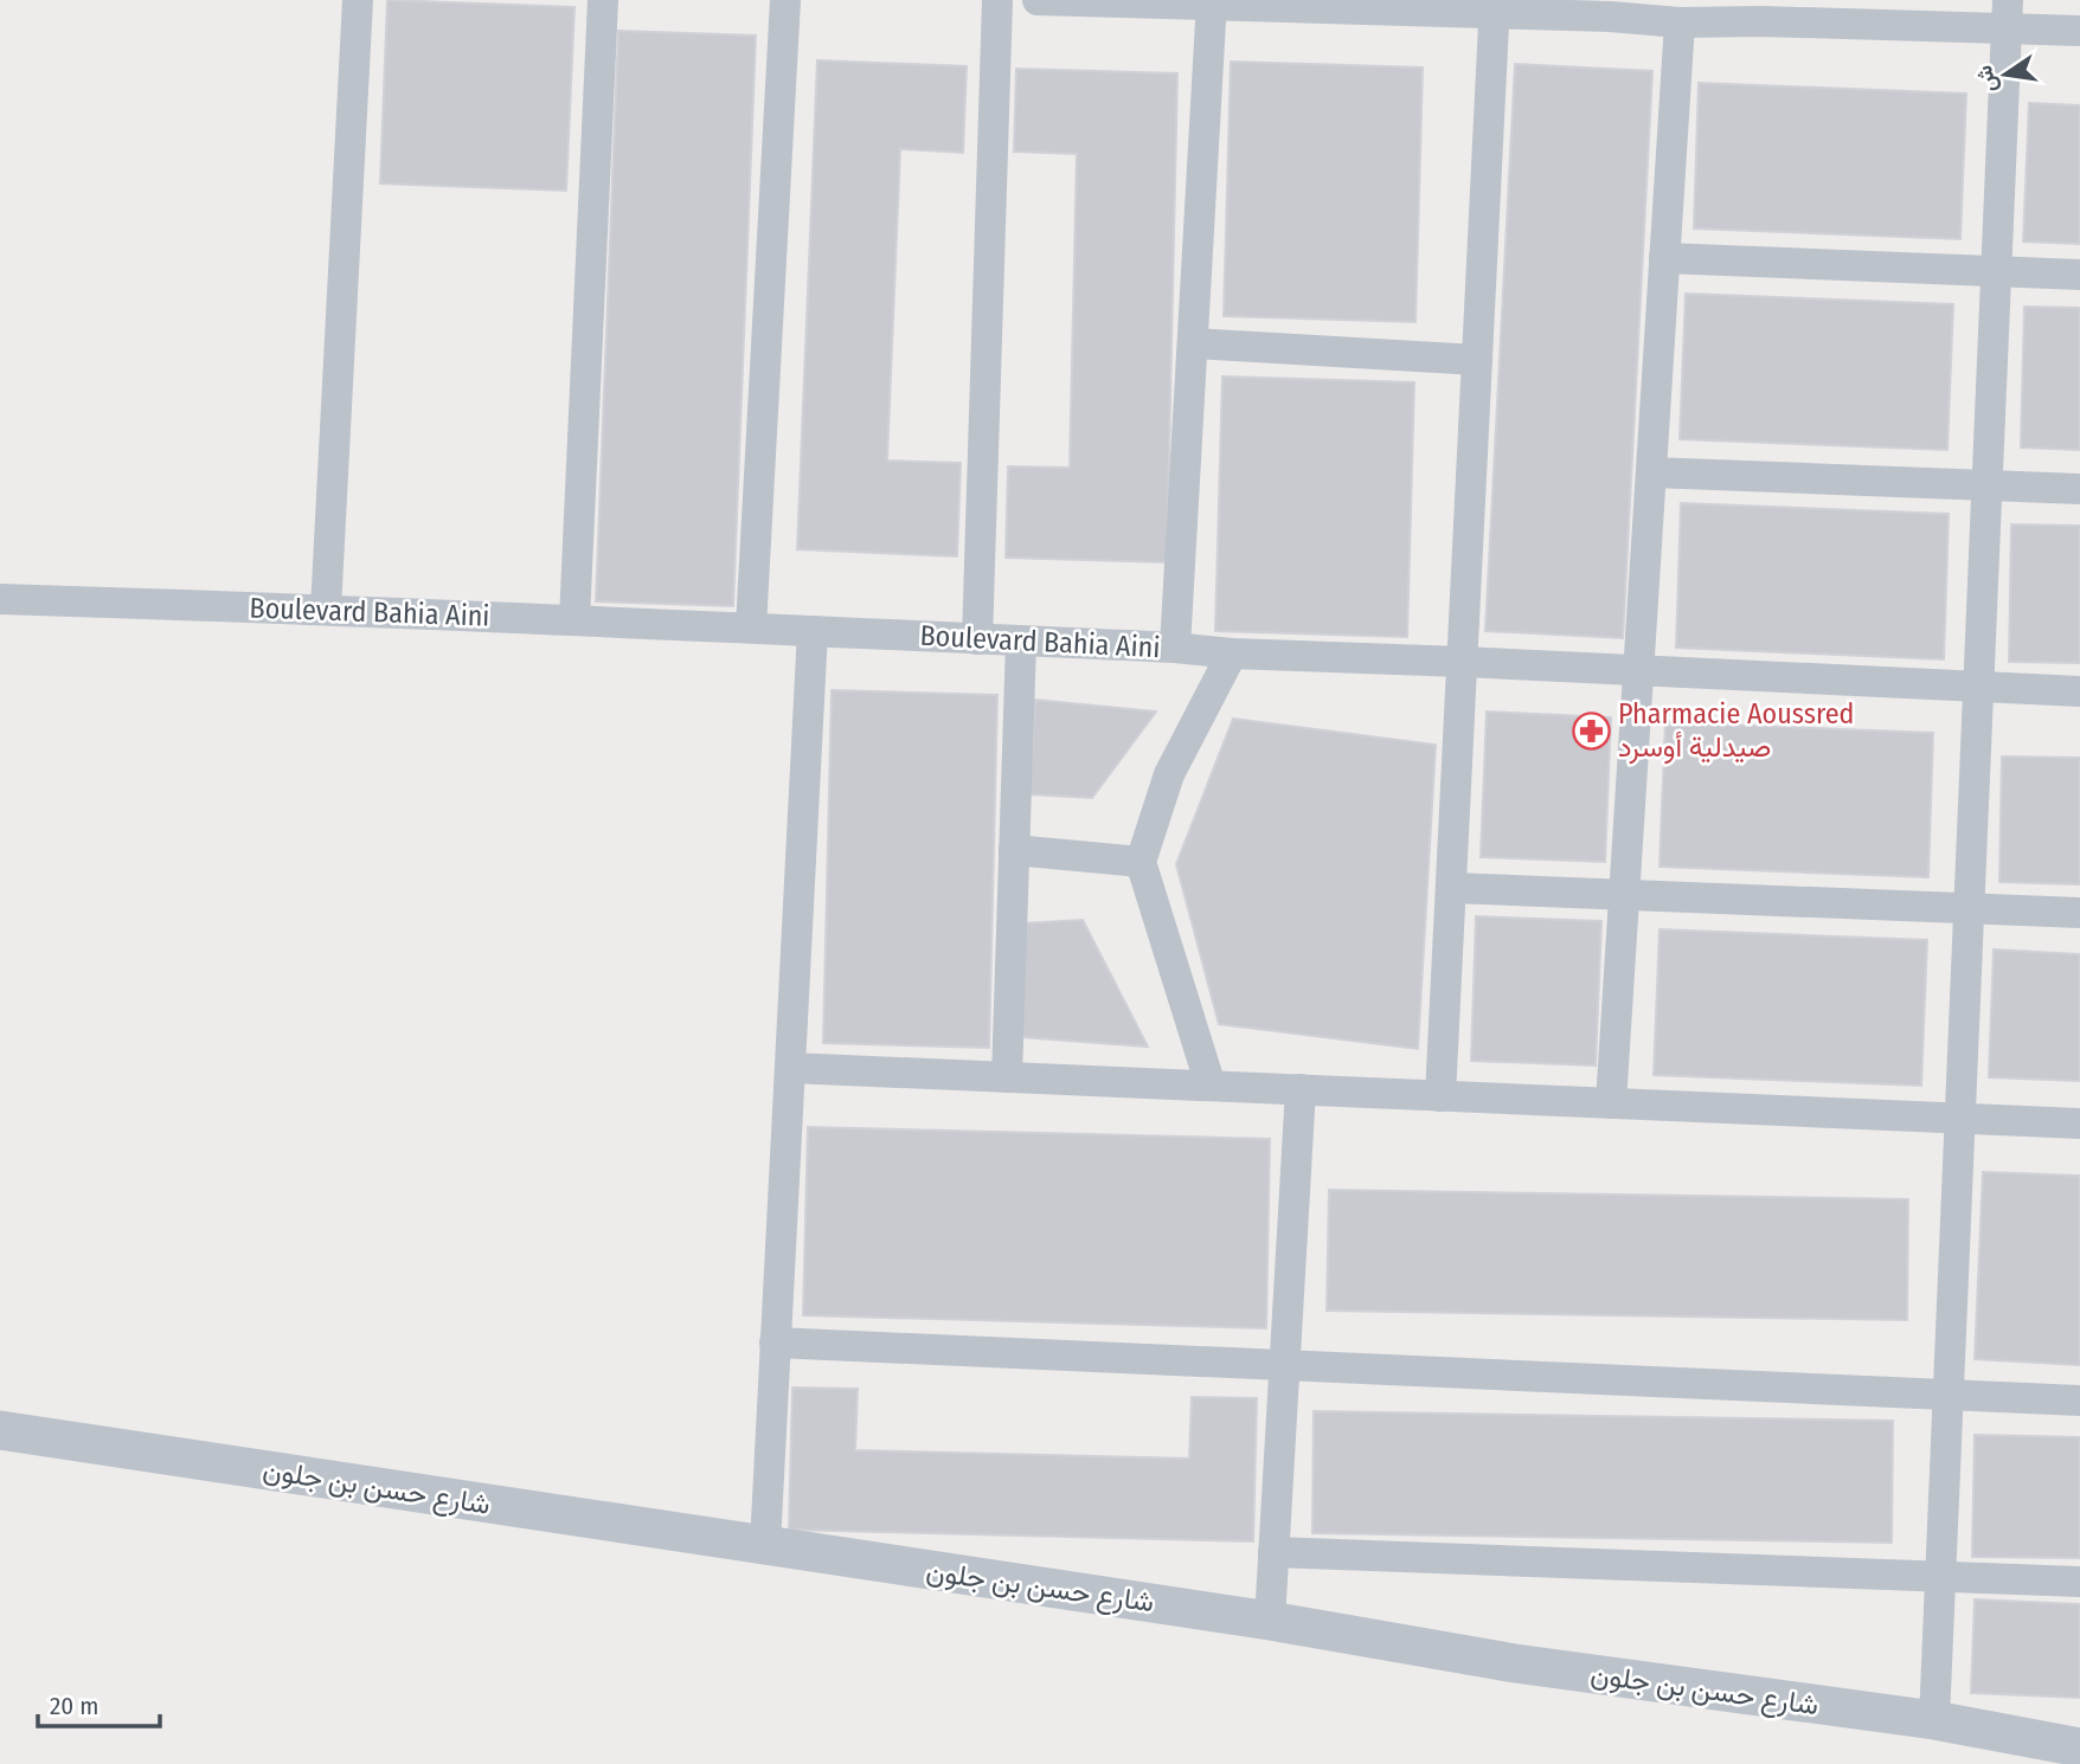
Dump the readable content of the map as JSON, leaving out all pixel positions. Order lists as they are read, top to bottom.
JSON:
{
  "streets": {
    "street": ["Boulevard Bahia Aini", "شارع حسن بن جلون"]
  },
  "places": {
    "pharmacy": ["Pharmacie Aoussred صيدلية أوسرد"]
  },
  "scale_bar": "20 m",
  "north": "left"
}
